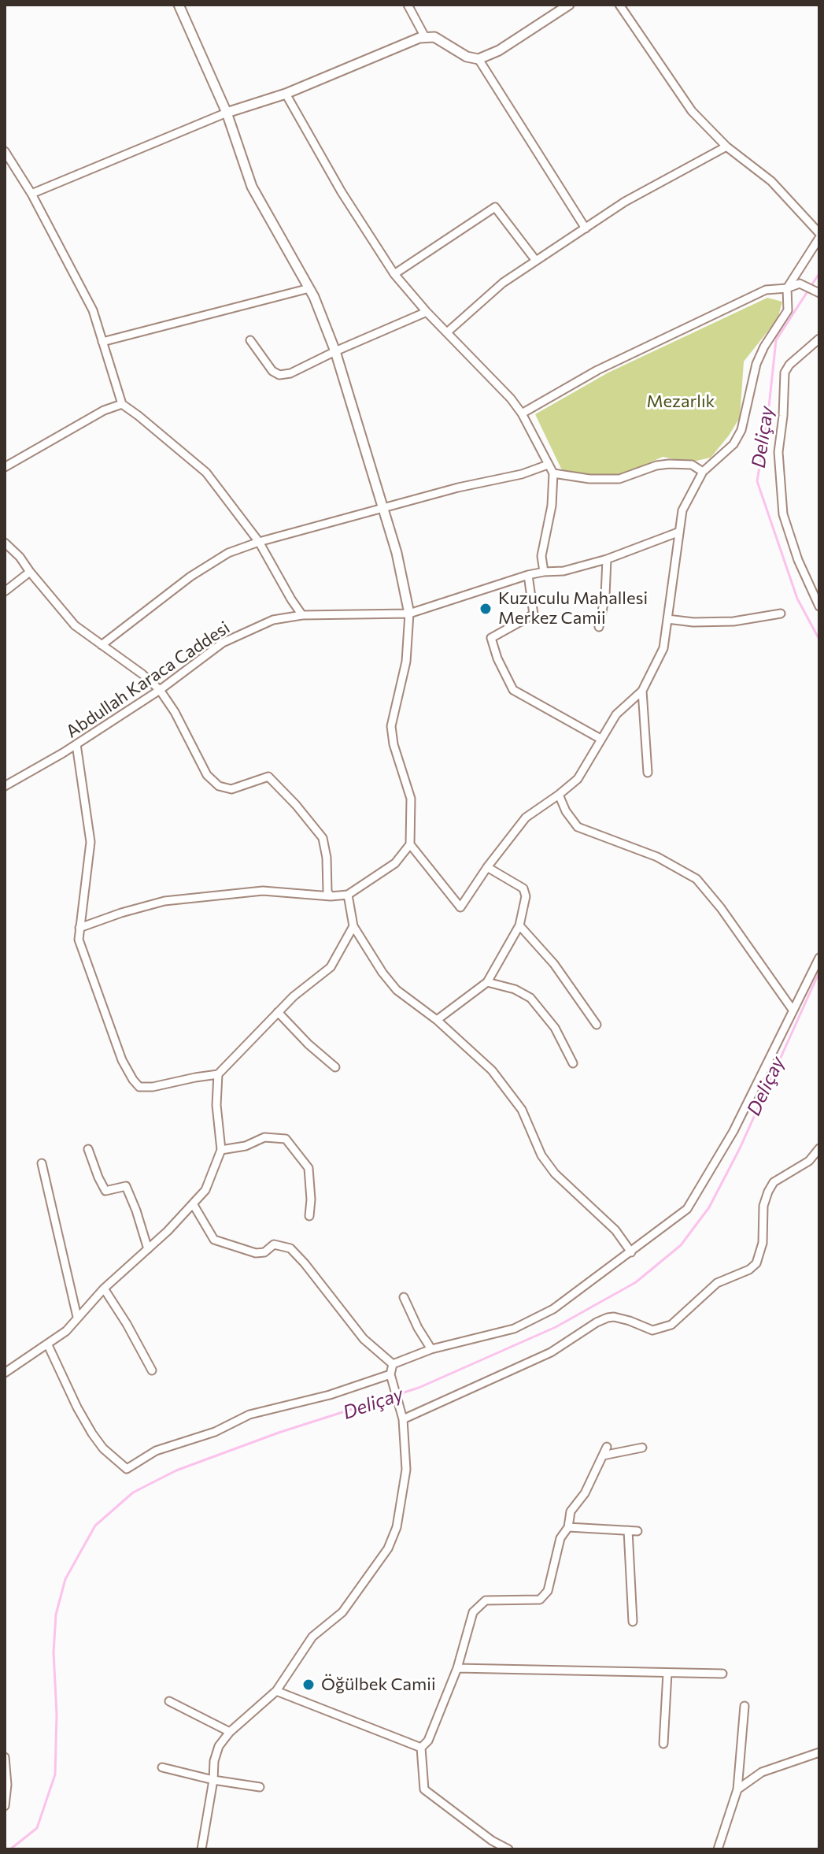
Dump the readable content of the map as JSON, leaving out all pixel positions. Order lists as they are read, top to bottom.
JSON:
{
  "streets": {
    "street": ["Abdullah Karaca Caddesi"]
  },
  "water": ["Deliçay"],
  "parks": ["Mezarlık"],
  "places": ["Kuzuculu Mahallesi Merkez Camii", "Öğülbek Camii"]
}
